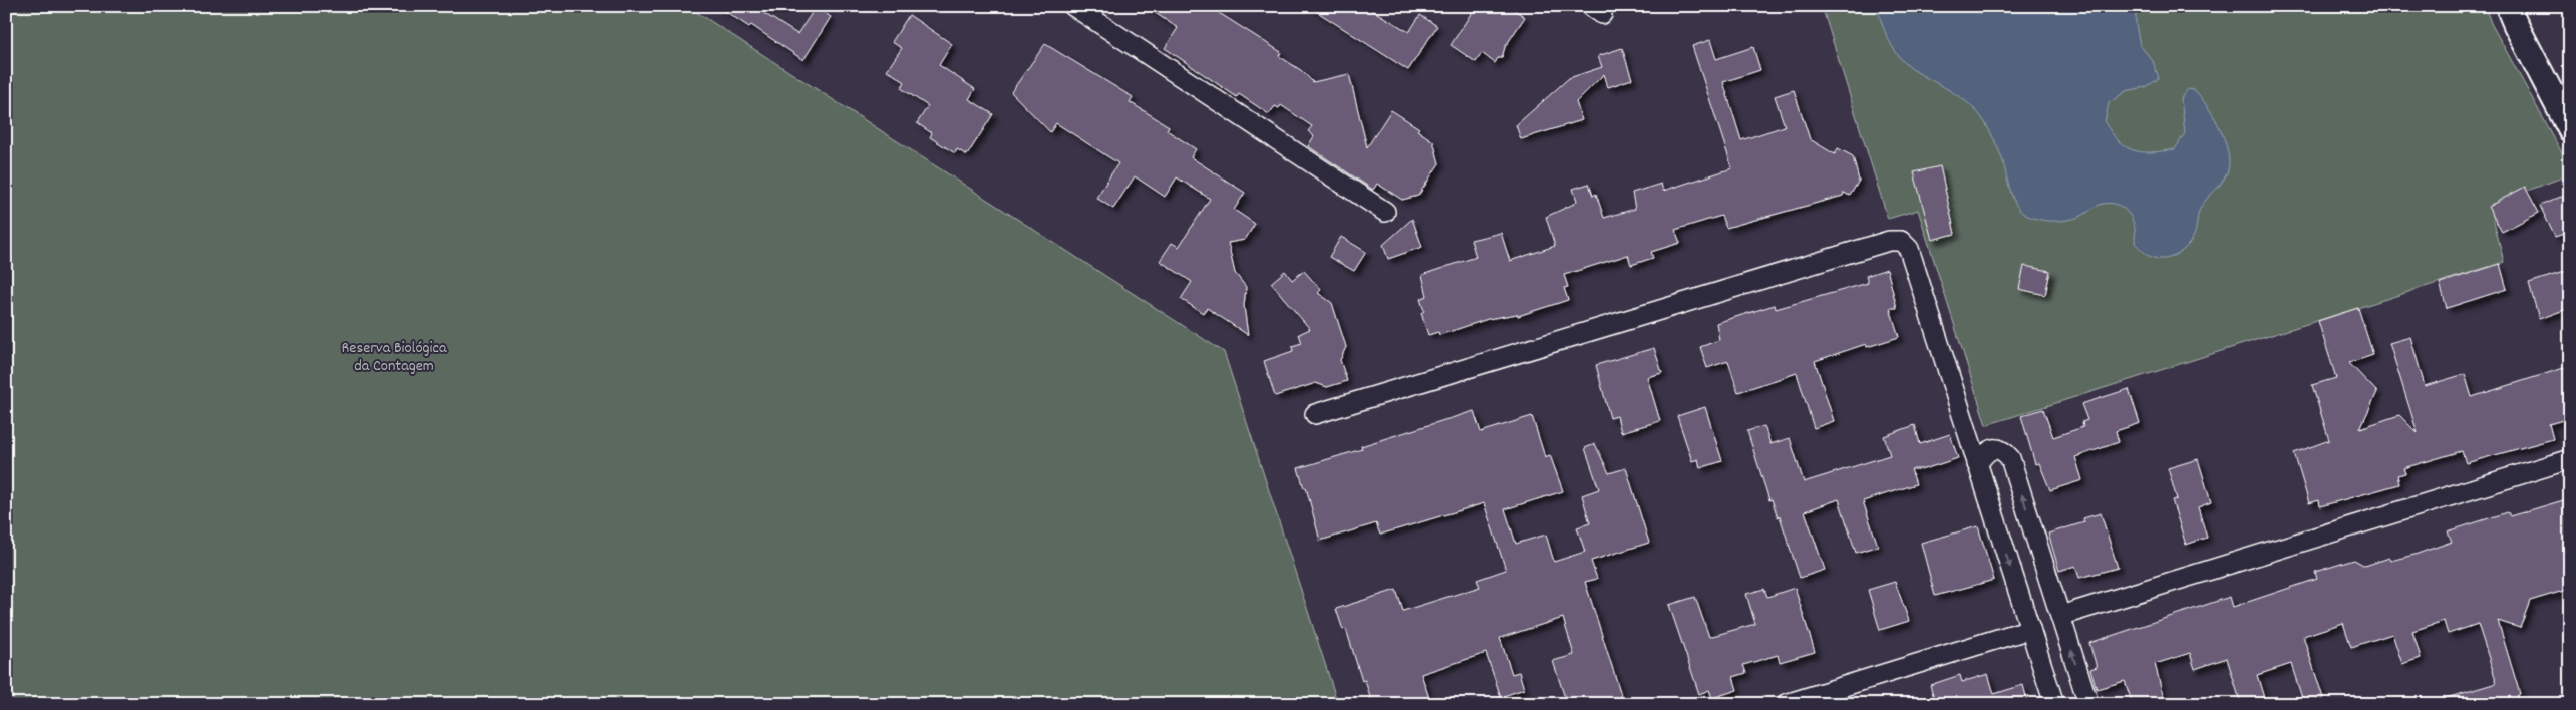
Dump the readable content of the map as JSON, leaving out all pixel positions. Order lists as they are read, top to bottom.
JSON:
{
  "parks": ["Reserva Biológica da Contagem"]
}
